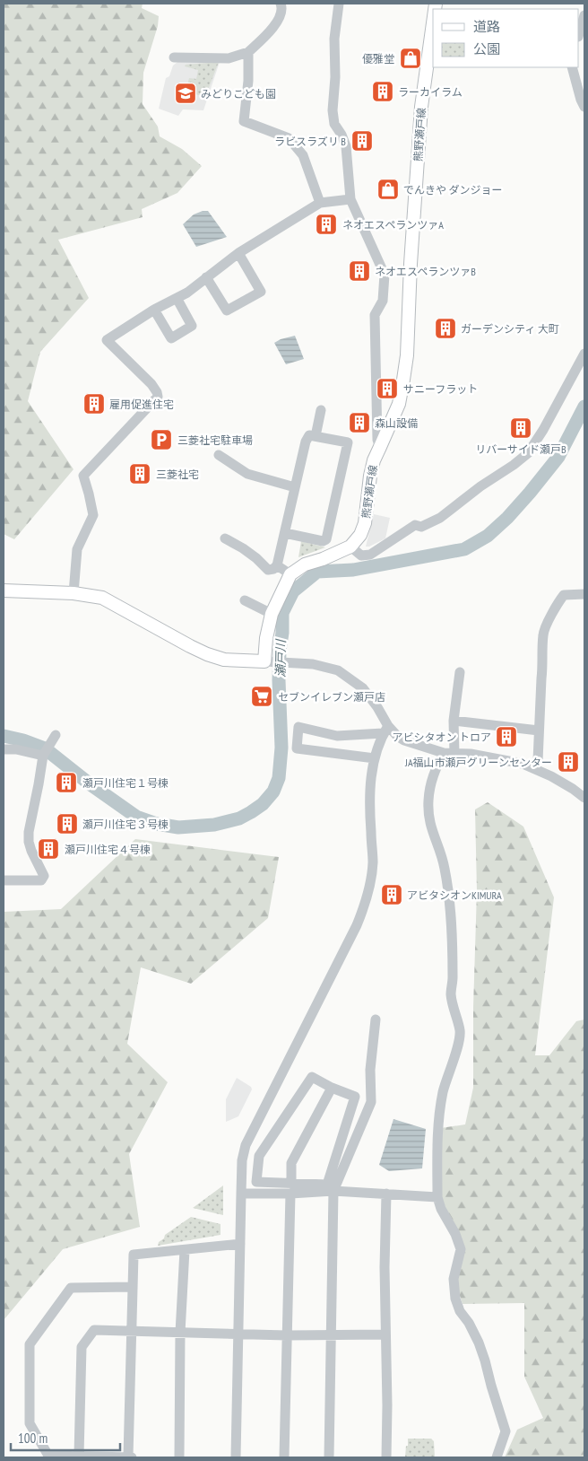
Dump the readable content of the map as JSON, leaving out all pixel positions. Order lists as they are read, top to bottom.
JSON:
{
  "streets": {
    "main road": ["熊野瀬戸線"]
  },
  "water": ["瀬戸川"],
  "places": {
    "shop": ["優雅堂", "でんきや ダンジョー"],
    "building": [
      "ラーカイラム",
      "ラビスラズリ B",
      "ネオエスペランツァA",
      "ネオエスペランツァB",
      "ガーデンシティ 大町",
      "サニーフラット",
      "雇用促進住宅",
      "森山設備",
      "リバーサイド瀬戸B",
      "三菱社宅",
      "アビシタオン トロア",
      "JA福山市瀬戸グリーンセンター",
      "瀬戸川住宅１号棟",
      "瀬戸川住宅３号棟",
      "瀬戸川住宅４号棟",
      "アビタシオンKIMURA"
    ],
    "school or university": ["みどりこども園"],
    "parking": ["三菱社宅駐車場"],
    "supermarket": ["セブンイレブン瀬戸店"]
  },
  "legend": ["道路", "公園"],
  "scale_bar": "100 m"
}
